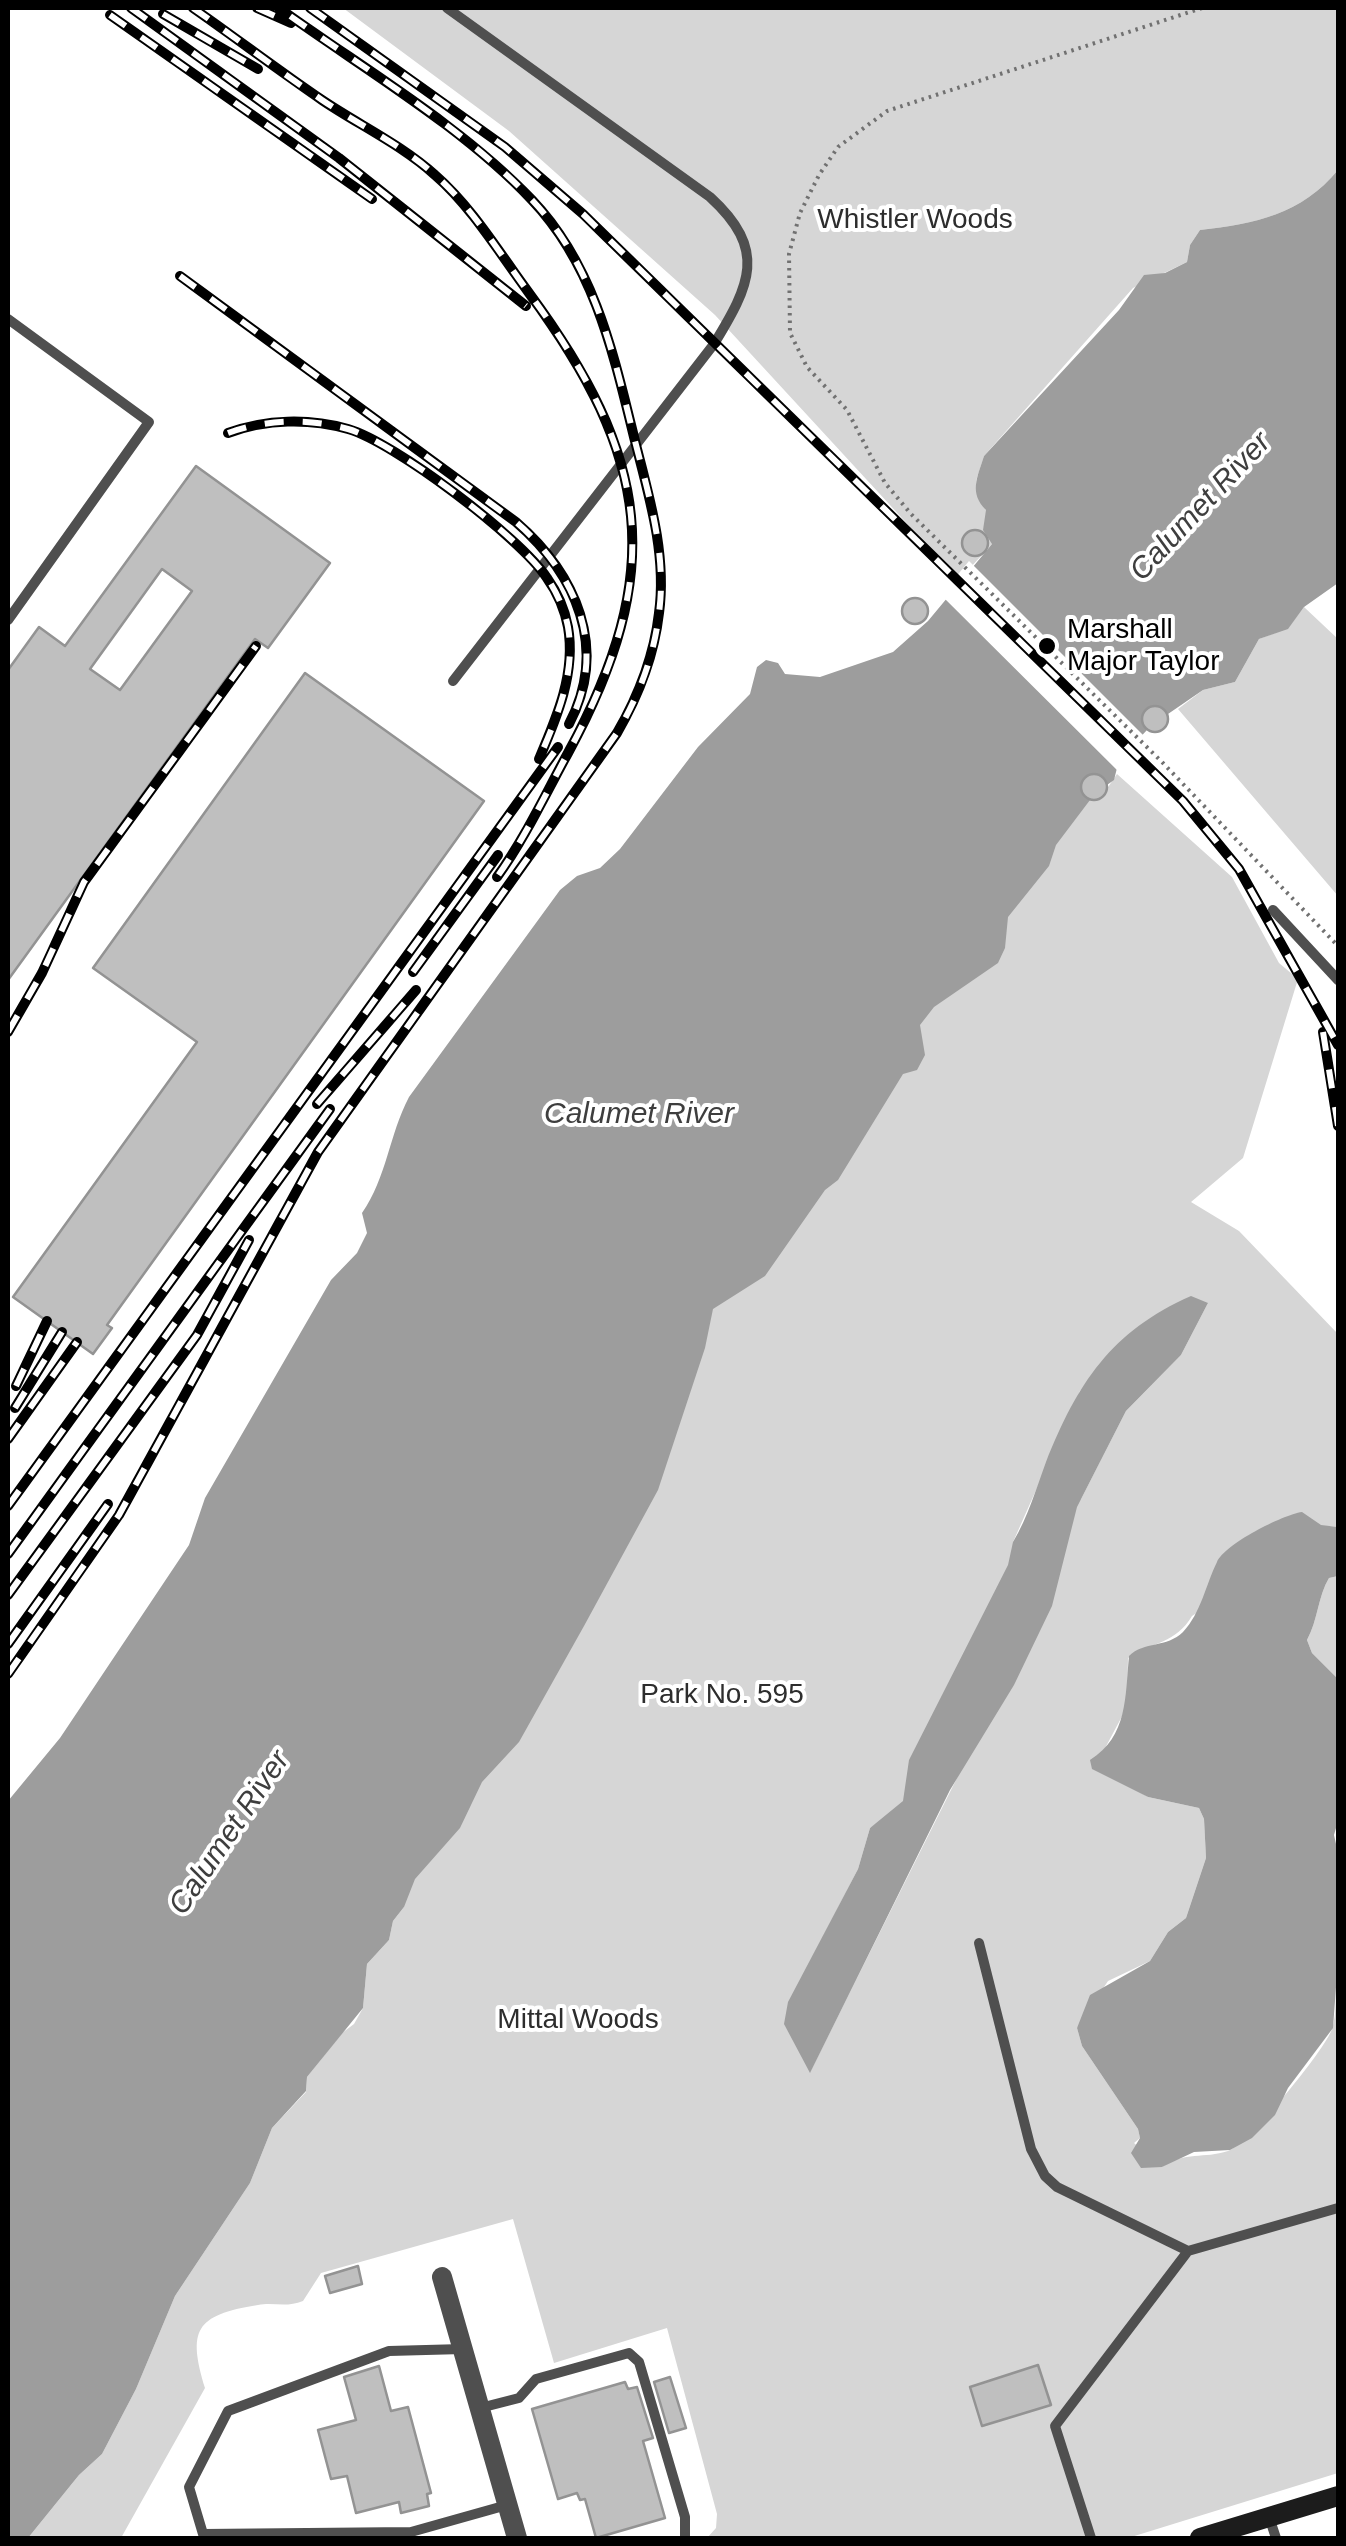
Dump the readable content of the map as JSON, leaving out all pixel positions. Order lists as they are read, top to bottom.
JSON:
{
  "water": ["Calumet River"],
  "parks": ["Whistler Woods", "Park No. 595", "Mittal Woods"],
  "places": ["Marshall Major Taylor"]
}
